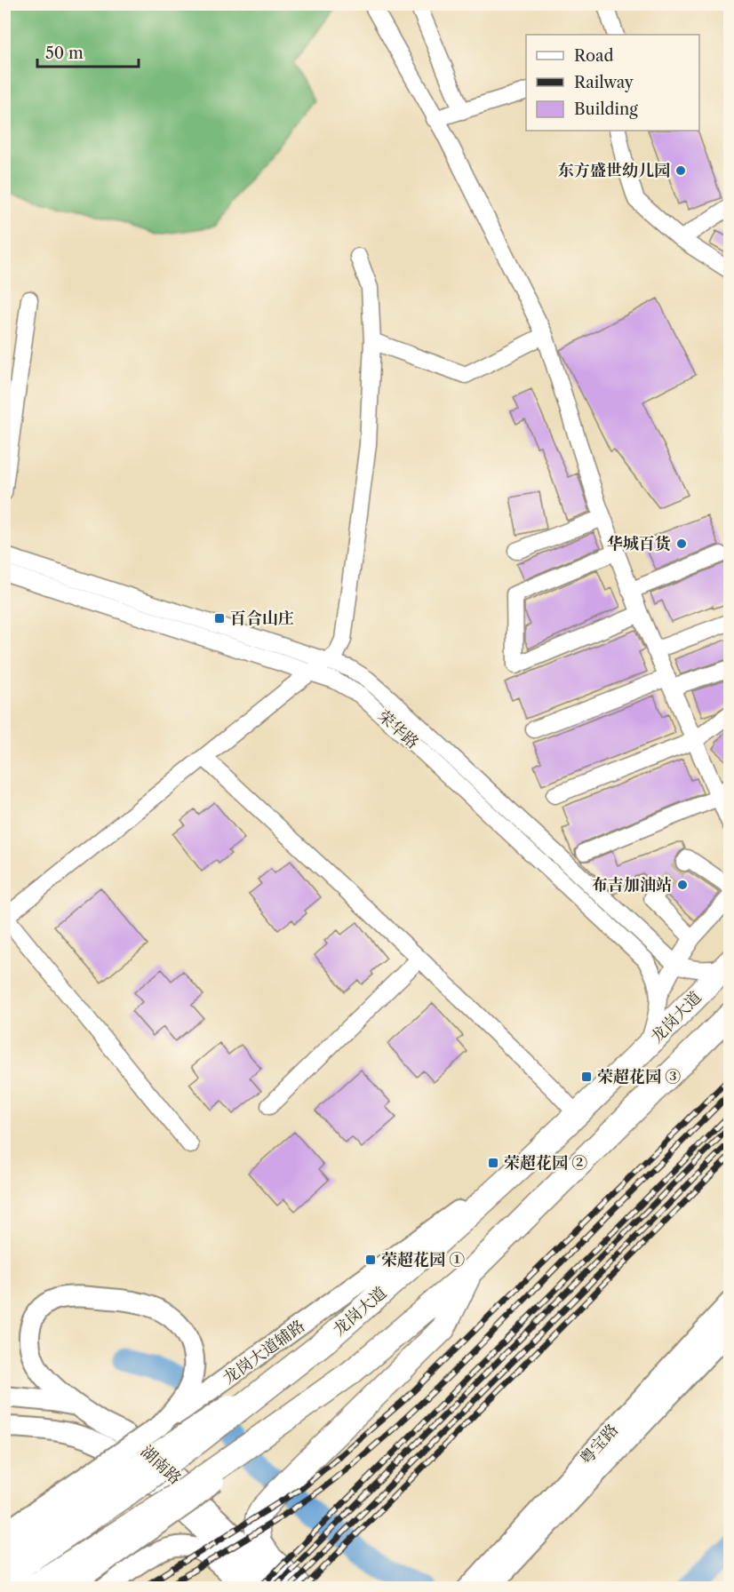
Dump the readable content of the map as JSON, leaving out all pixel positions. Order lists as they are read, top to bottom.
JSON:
{
  "streets": {
    "highway": ["龙岗大道"],
    "main road": ["龙岗大道辅路", "粤宝路", "湖南路"],
    "street": ["荣华路"]
  },
  "crossings": [
    ["荣华路", "龙岗大道"],
    ["龙岗大道", "龙岗大道辅路"]
  ],
  "places": {
    "other": ["东方盛世幼儿园", "华城百货", "布吉加油站"],
    "transit": [
      "百合山庄",
      "荣超花园 ③",
      "荣超花园 ②",
      "荣超花园 ①"
    ]
  },
  "legend": ["Road", "Railway", "Building"],
  "scale_bar": "50 m"
}
